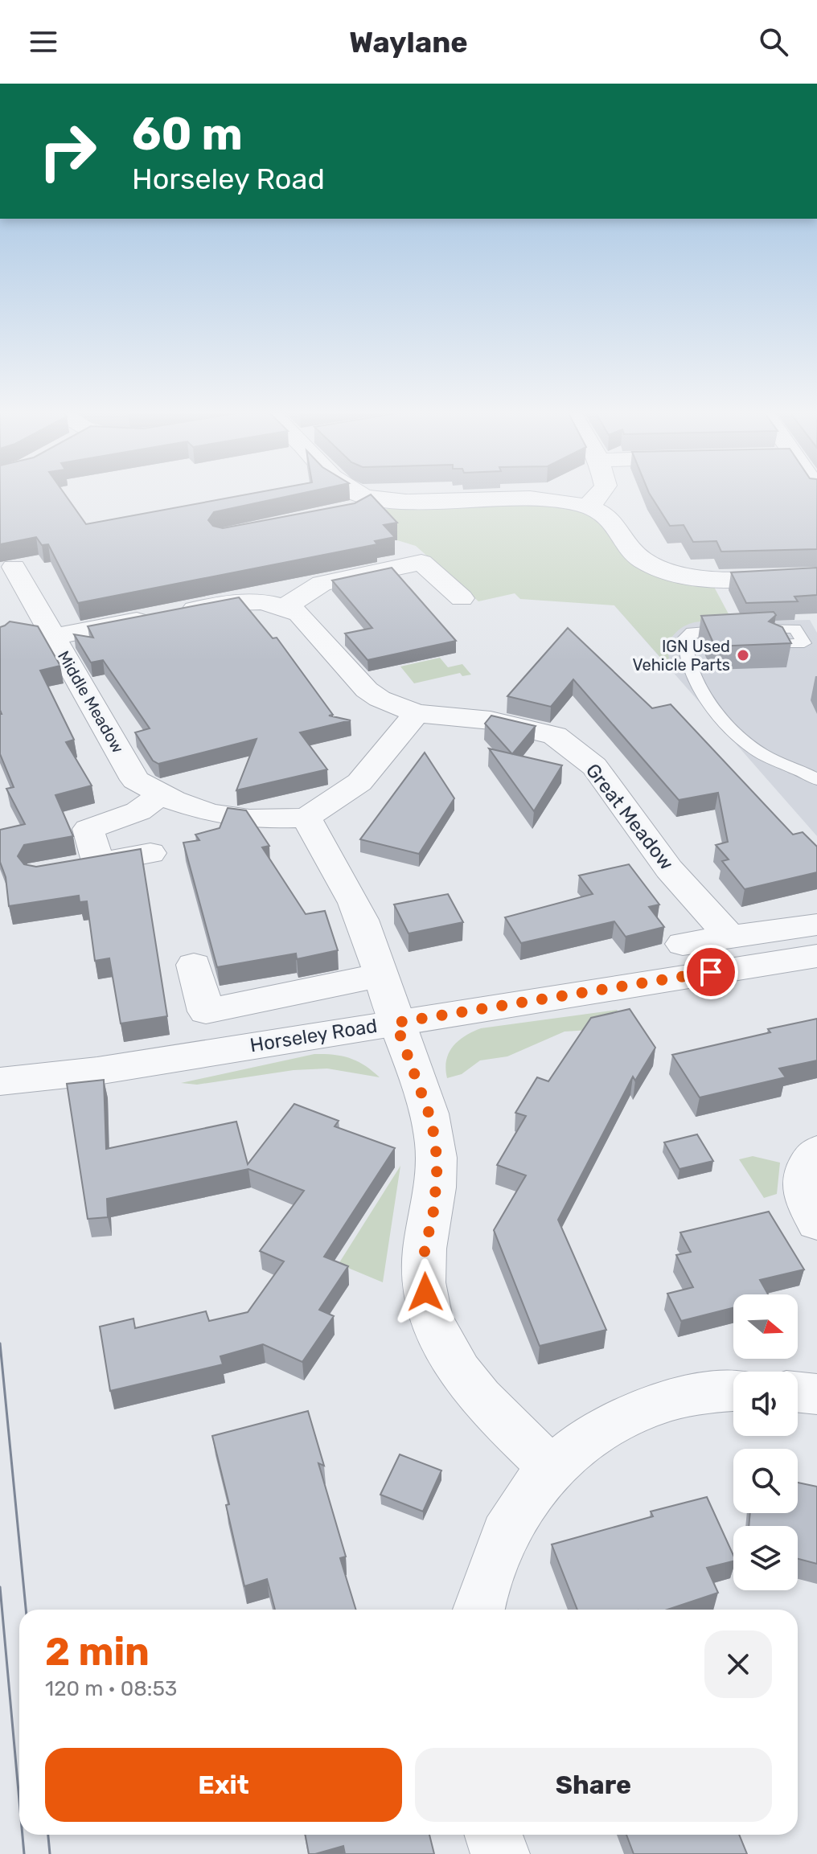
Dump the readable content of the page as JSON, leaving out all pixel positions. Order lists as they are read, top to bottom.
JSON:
{
  "streets": {
    "street": ["Middle Meadow", "Great Meadow", "Horseley Road"]
  },
  "crossings": [
    ["Middle Meadow", "Great Meadow"]
  ],
  "places": ["IGN Used Vehicle Parts"],
  "north": "right",
  "page": {
    "header": "Waylane",
    "turn": ["60 m", "Horseley Road"],
    "heading": ["2 min", "120 m · 08:53"],
    "buttons": ["Exit", "Share"]
  }
}
